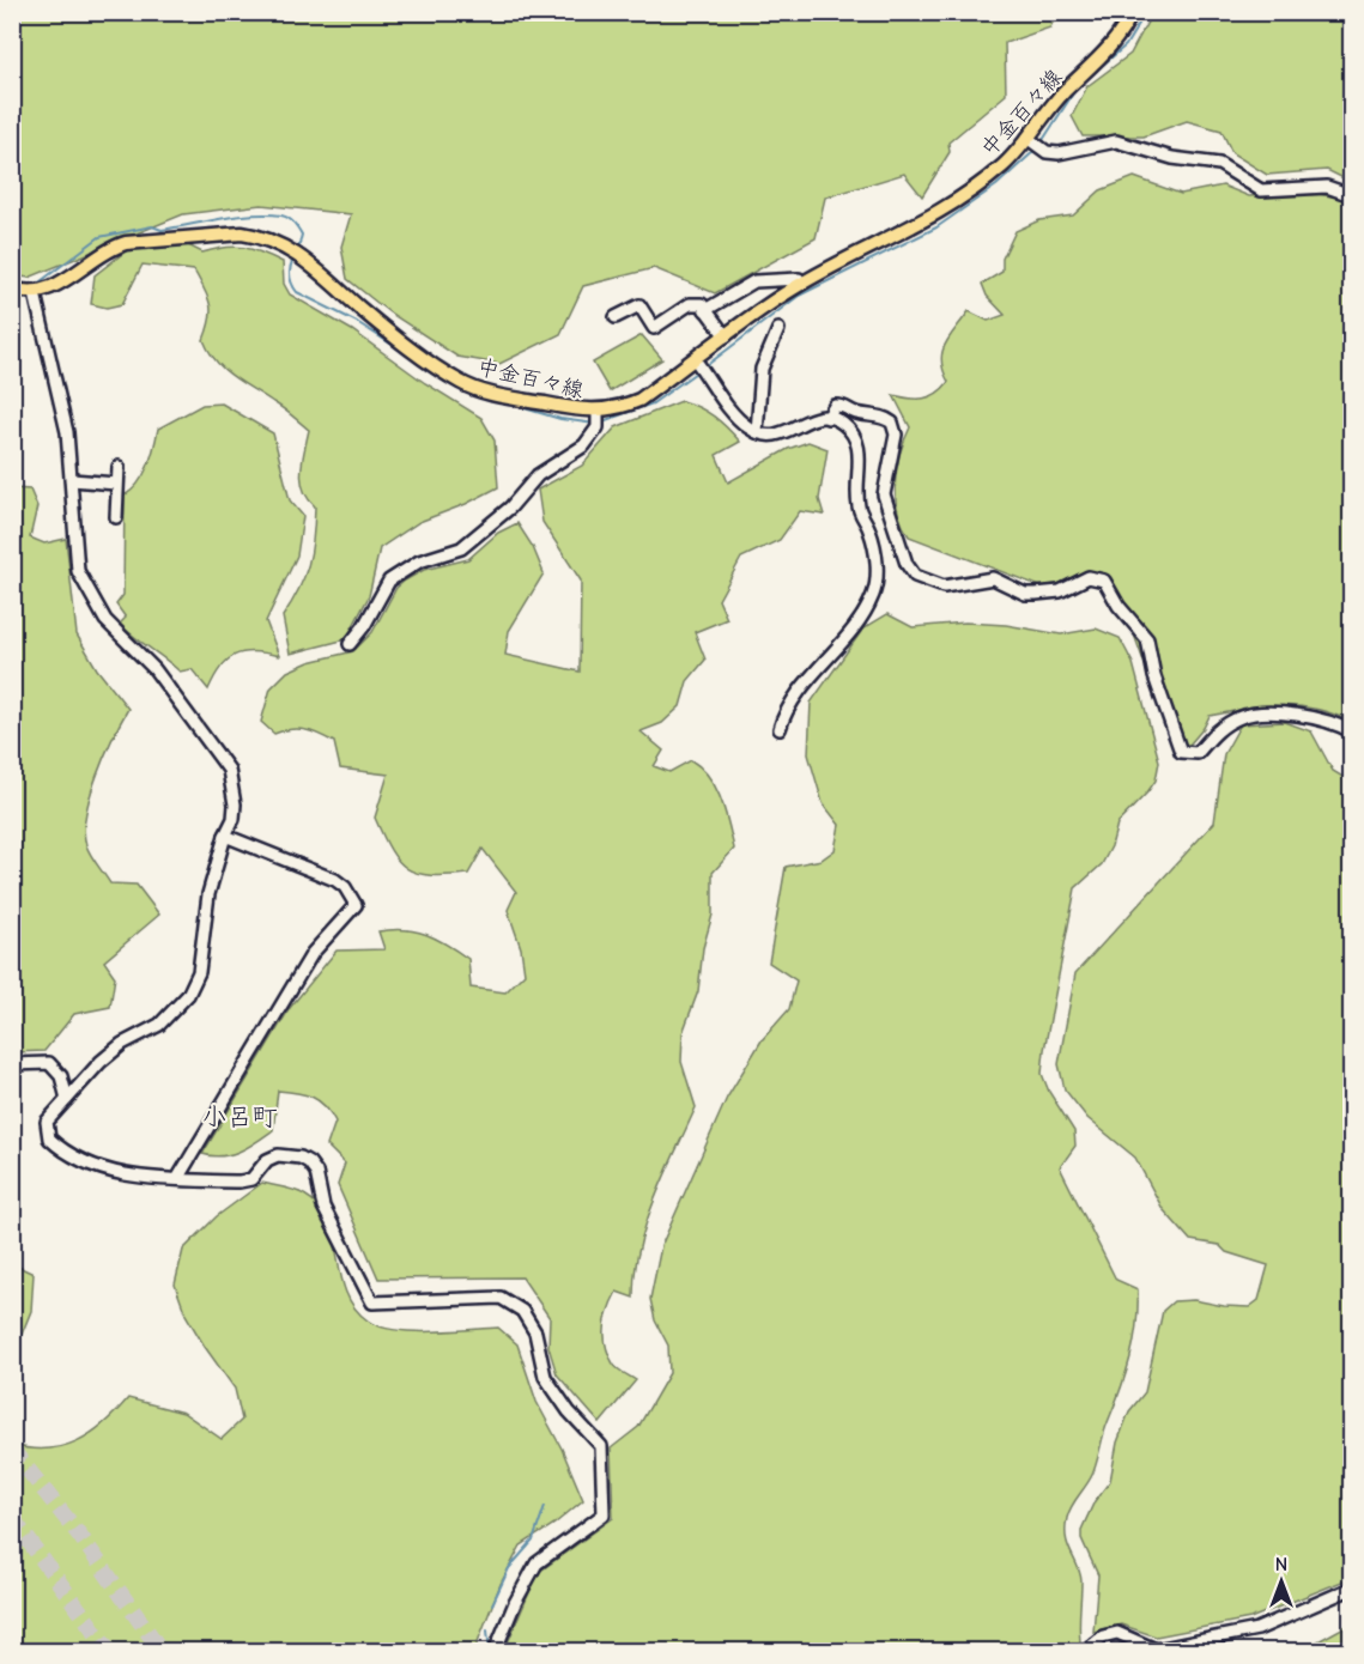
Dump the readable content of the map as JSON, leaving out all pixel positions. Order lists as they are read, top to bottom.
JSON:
{
  "streets": {
    "main road": ["中金百々線"]
  },
  "districts": ["小呂町"],
  "north": "top"
}
